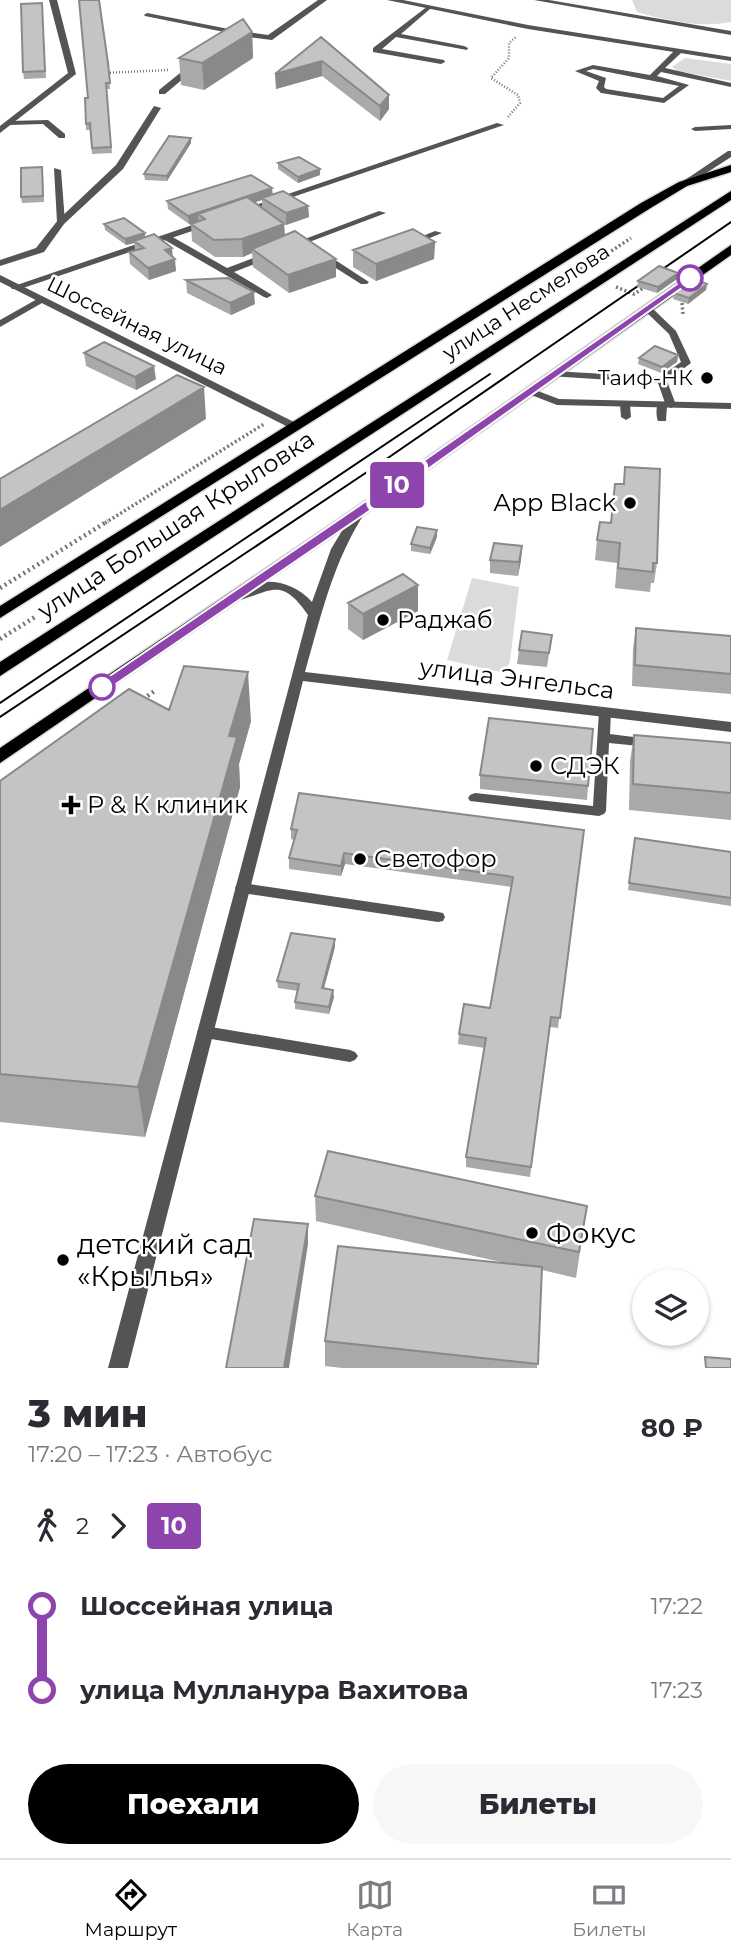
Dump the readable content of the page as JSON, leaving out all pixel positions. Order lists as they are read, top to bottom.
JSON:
{
  "streets": {
    "main road": ["улица Несмелова", "улица Большая Крыловка"],
    "street": ["Шоссейная улица", "улица Энгельса"]
  },
  "crossings": [
    ["улица Несмелова", "улица Большая Крыловка"]
  ],
  "places": {
    "other": [
      "Таиф-НК",
      "App Black",
      "Раджаб",
      "СДЭК",
      "Светофор",
      "Фокус",
      "детский сад «Крылья»"
    ],
    "health": ["Р & К клиник"]
  },
  "lines": ["bus line 10"],
  "page": {
    "on_map": "10",
    "heading": ["3 мин", "17:20 – 17:23 · Автобус", "80 ₽"],
    "legs": ["2", "10"],
    "list": [
      {
        "name": "Шоссейная улица",
        "value": "17:22"
      },
      {
        "name": "улица Мулланура Вахитова",
        "value": "17:23"
      }
    ],
    "buttons": ["Поехали", "Билеты"],
    "tabs": ["Маршрут", "Карта", "Билеты"]
  }
}
